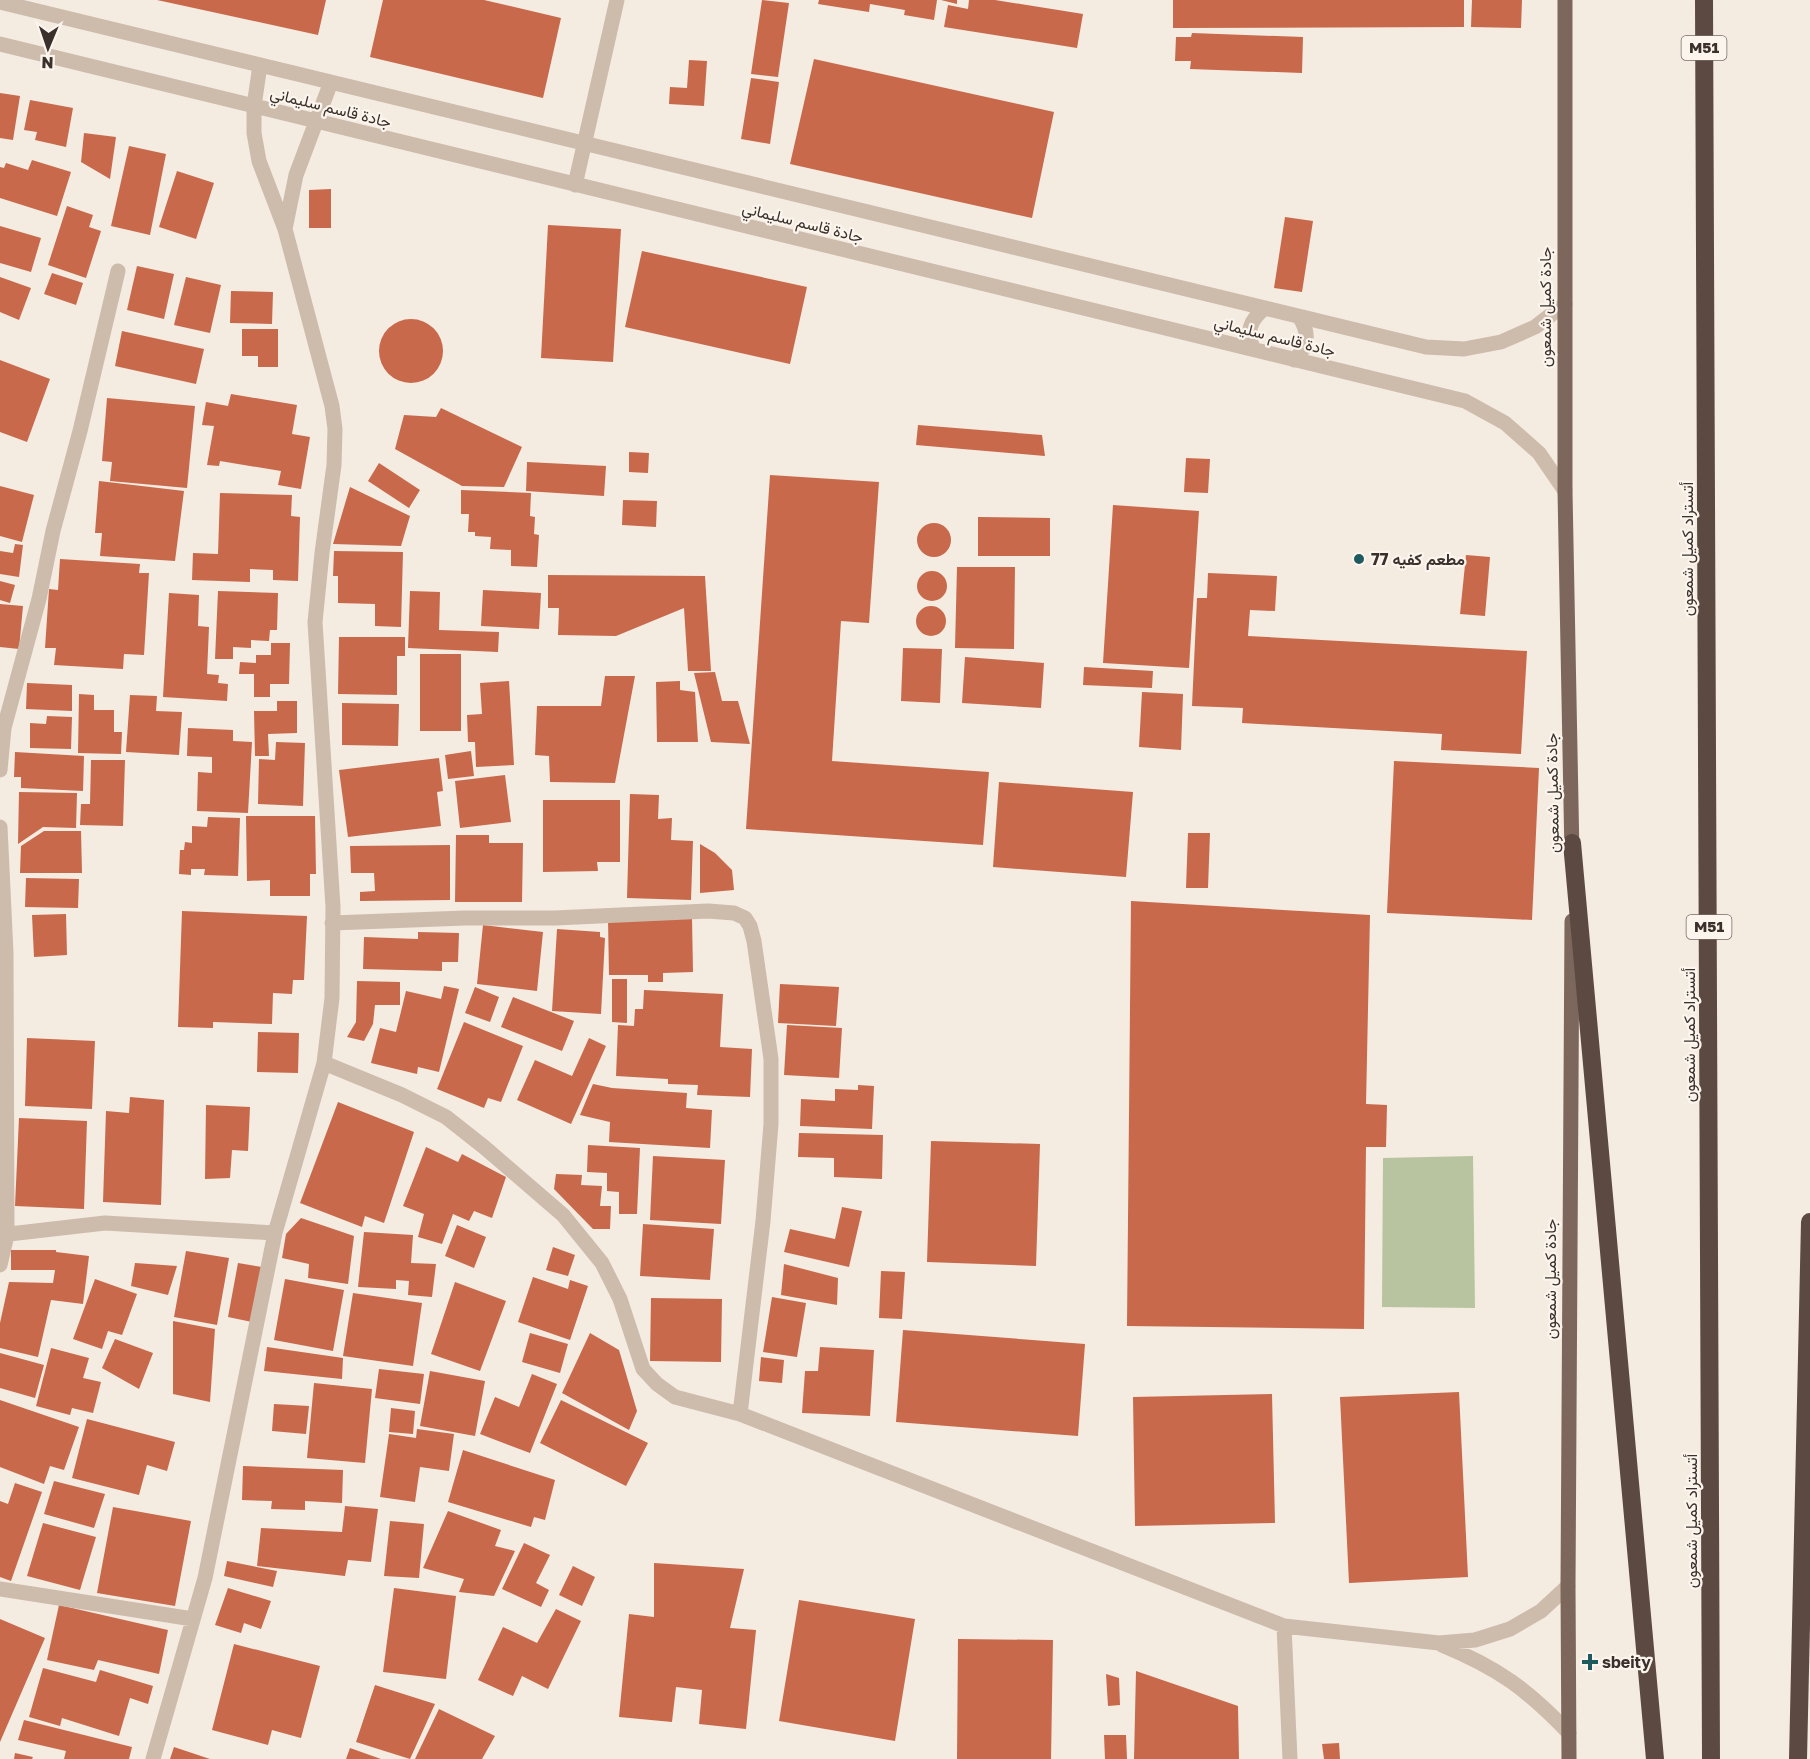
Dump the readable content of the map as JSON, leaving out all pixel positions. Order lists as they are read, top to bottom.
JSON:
{
  "streets": {
    "highway": ["M51", "أتستراد كميل شمعون"],
    "main road": ["جادة كميل شمعون"],
    "street": ["جادة قاسم سليماني"]
  },
  "crossings": [
    ["جادة قاسم سليماني", "جادة كميل شمعون"]
  ],
  "places": {
    "other": ["مطعم كفيه 77"],
    "health": ["sbeity"]
  },
  "north": "bottom"
}
